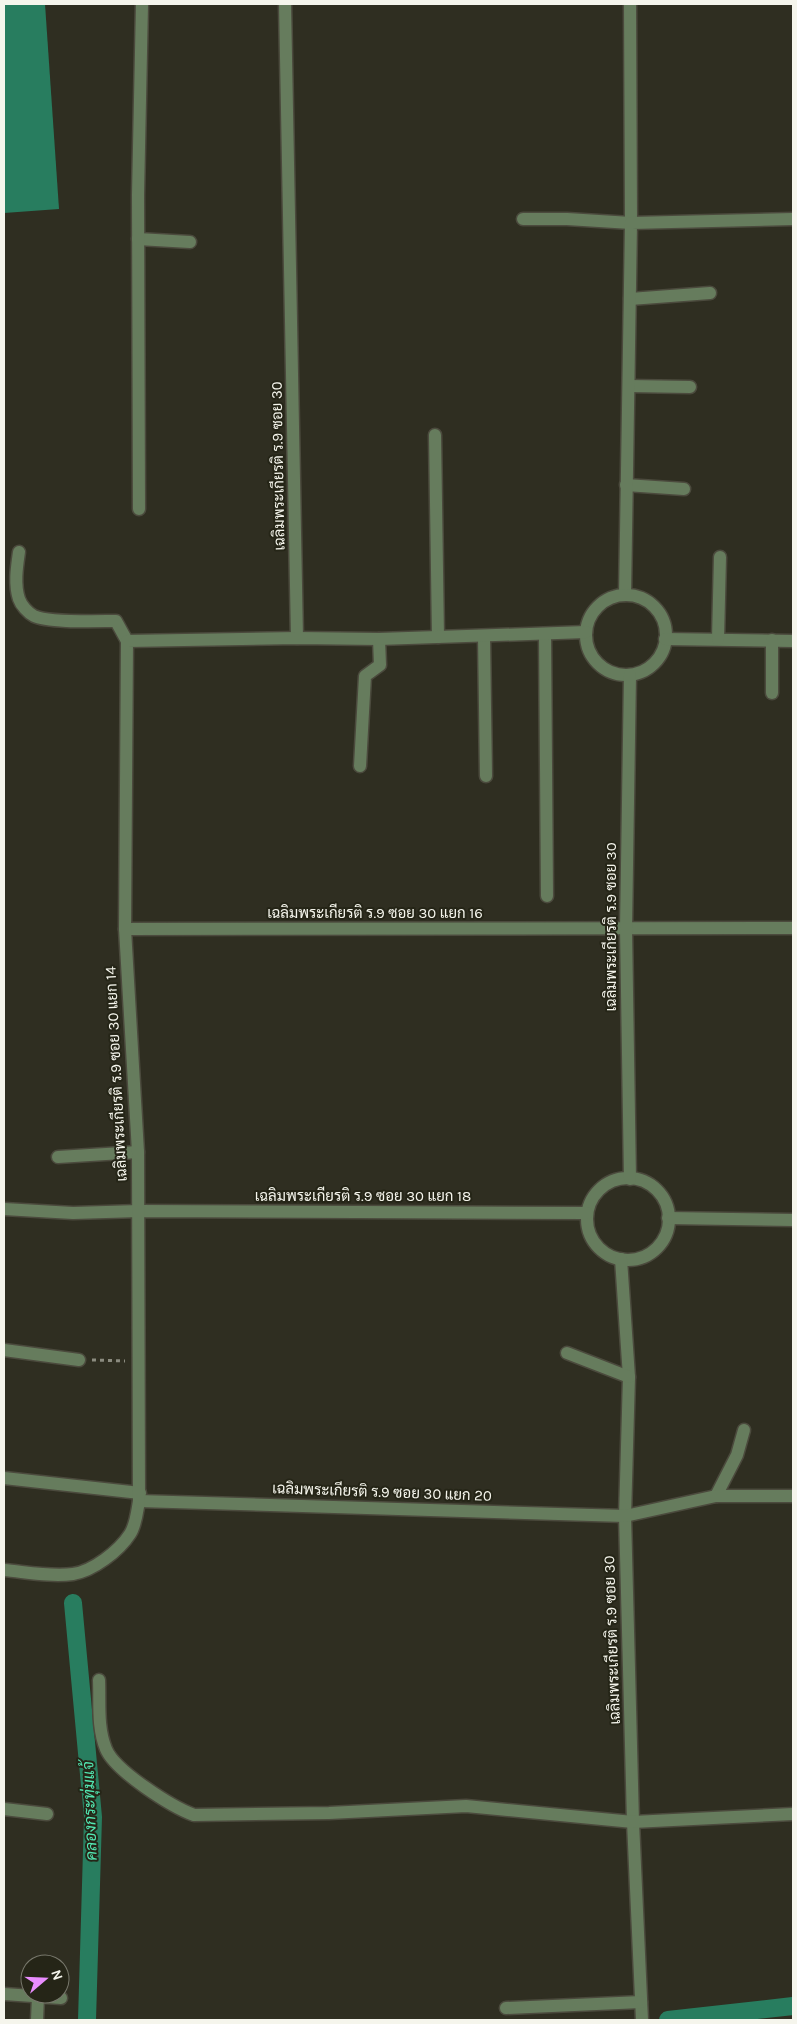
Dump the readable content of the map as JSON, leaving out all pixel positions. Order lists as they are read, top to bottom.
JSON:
{
  "streets": {
    "street": [
      "เฉลิมพระเกียรติ ร.9 ซอย 30",
      "เฉลิมพระเกียรติ ร.9 ซอย 30 แยก 16",
      "เฉลิมพระเกียรติ ร.9 ซอย 30 แยก 14",
      "เฉลิมพระเกียรติ ร.9 ซอย 30 แยก 18",
      "เฉลิมพระเกียรติ ร.9 ซอย 30 แยก 20"
    ]
  },
  "crossings": [
    ["เฉลิมพระเกียรติ ร.9 ซอย 30", "เฉลิมพระเกียรติ ร.9 ซอย 30 แยก 16"],
    ["เฉลิมพระเกียรติ ร.9 ซอย 30", "เฉลิมพระเกียรติ ร.9 ซอย 30 แยก 18"],
    ["เฉลิมพระเกียรติ ร.9 ซอย 30", "เฉลิมพระเกียรติ ร.9 ซอย 30 แยก 20"],
    ["เฉลิมพระเกียรติ ร.9 ซอย 30 แยก 16", "เฉลิมพระเกียรติ ร.9 ซอย 30 แยก 14"],
    ["เฉลิมพระเกียรติ ร.9 ซอย 30 แยก 14", "เฉลิมพระเกียรติ ร.9 ซอย 30 แยก 18"],
    ["เฉลิมพระเกียรติ ร.9 ซอย 30 แยก 14", "เฉลิมพระเกียรติ ร.9 ซอย 30 แยก 20"]
  ],
  "water": ["คลองกระทุ่มแจ้"],
  "north": "right"
}
